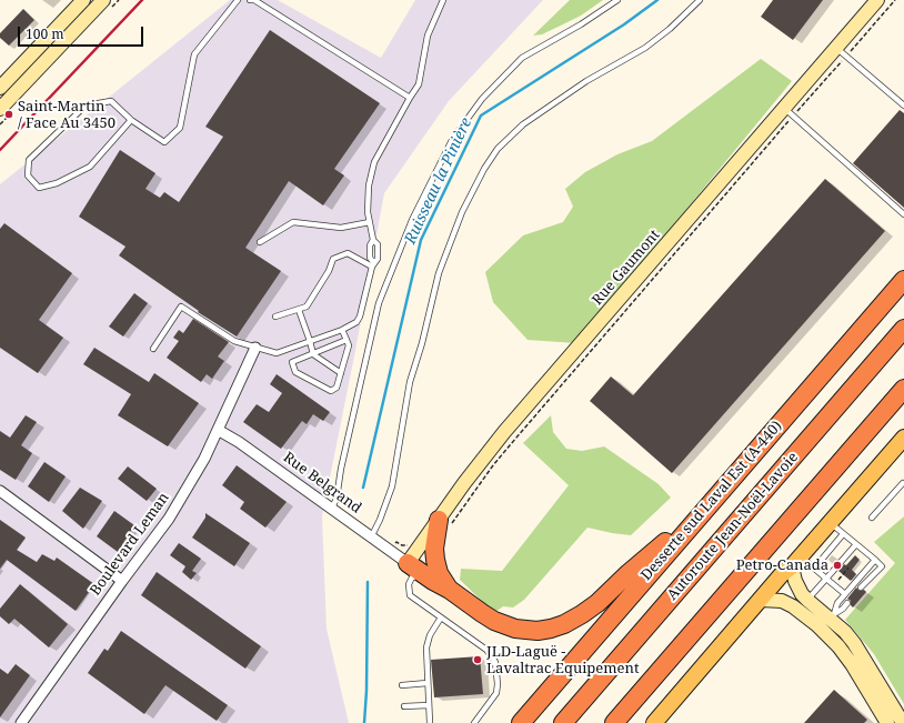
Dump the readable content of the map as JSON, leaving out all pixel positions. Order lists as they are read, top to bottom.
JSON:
{
  "streets": {
    "highway": ["Desserte sud Laval Est (A-440)", "Autoroute Jean-Noël-Lavoie"],
    "street": ["Rue Gaumont", "Rue Belgrand", "Boulevard Leman"]
  },
  "crossings": [
    ["Rue Gaumont", "Rue Belgrand"],
    ["Rue Belgrand", "Boulevard Leman"]
  ],
  "water": ["Ruisseau la Pinière"],
  "places": ["Saint-Martin / Face Au 3450", "Petro-Canada", "JLD-Laguë - Lavaltrac Equipement"],
  "scale_bar": "100 m"
}
